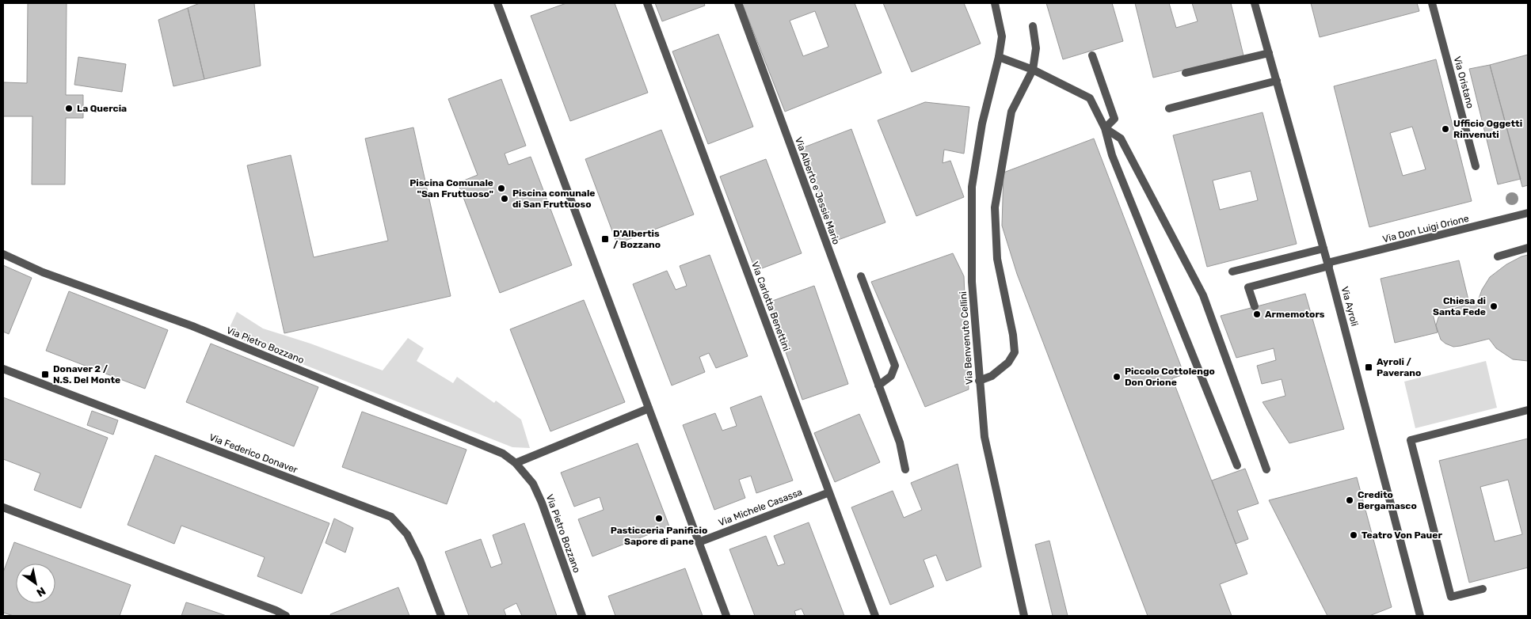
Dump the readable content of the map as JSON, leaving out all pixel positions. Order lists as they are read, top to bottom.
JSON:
{
  "streets": {
    "street": [
      "Via Oristano",
      "Via Alberto e Jessie Mario",
      "Via Don Luigi Orione",
      "Via Carlotta Benettini",
      "Via Ayroli",
      "Via Benvenuto Cellini",
      "Via Pietro Bozzano",
      "Via Federico Donaver",
      "Via Michele Casassa"
    ]
  },
  "crossings": [
    ["Via Don Luigi Orione", "Via Ayroli"],
    ["Via Carlotta Benettini", "Via Michele Casassa"]
  ],
  "places": {
    "other": [
      "La Quercia",
      "Ufficio Oggetti Rinvenuti",
      "Piscina Comunale \"San Fruttuoso\"",
      "Piscina comunale di San Fruttuoso",
      "Chiesa di Santa Fede",
      "Armemotors",
      "Piccolo Cottolengo Don Orione",
      "Credito Bergamasco",
      "Pasticceria Panificio Sapore di pane",
      "Teatro Von Pauer"
    ],
    "transit": ["D'Albertis / Bozzano", "Ayroli / Paverano", "Donaver 2 / N.S. Del Monte"]
  },
  "north": "bottom right"
}
